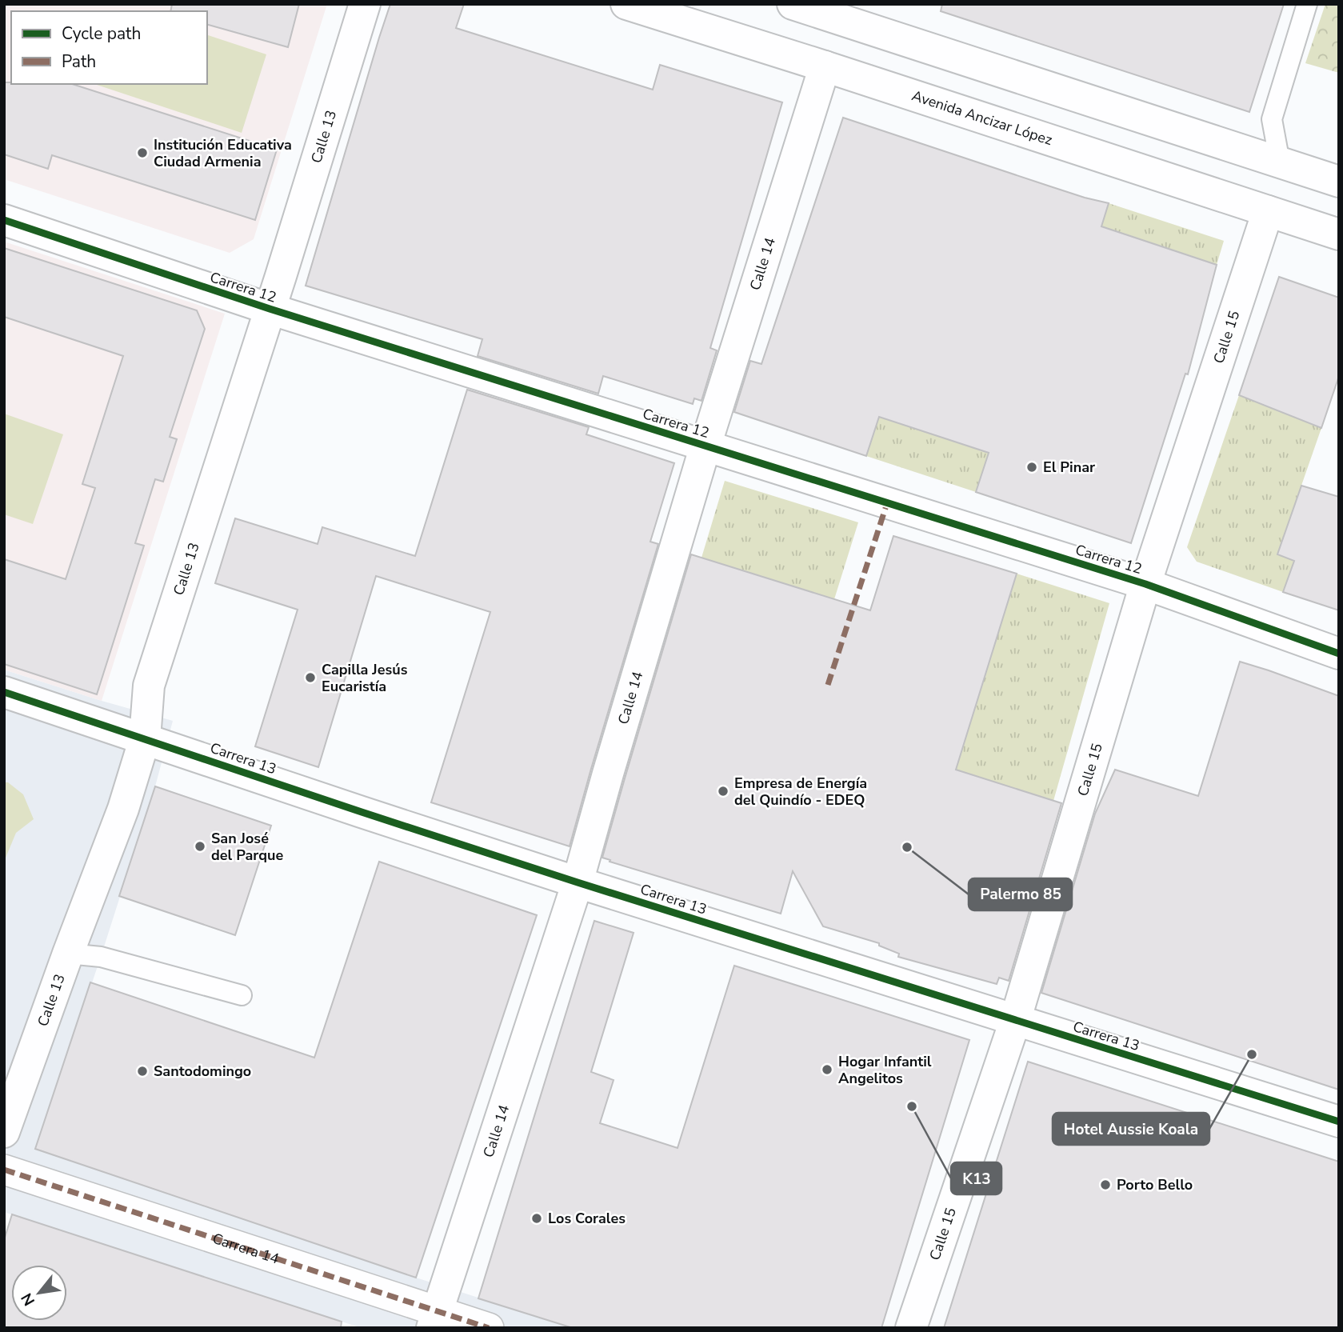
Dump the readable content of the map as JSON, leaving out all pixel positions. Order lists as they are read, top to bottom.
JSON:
{
  "streets": {
    "street": [
      "Avenida Ancizar López",
      "Calle 13",
      "Calle 14",
      "Carrera 12",
      "Calle 15",
      "Carrera 13",
      "Carrera 14"
    ]
  },
  "crossings": [
    ["Avenida Ancizar López", "Calle 14"],
    ["Avenida Ancizar López", "Calle 15"],
    ["Calle 13", "Carrera 12"],
    ["Calle 13", "Carrera 13"],
    ["Calle 14", "Carrera 12"],
    ["Calle 14", "Carrera 13"],
    ["Calle 14", "Carrera 14"],
    ["Carrera 12", "Calle 15"],
    ["Calle 15", "Carrera 13"]
  ],
  "places": [
    "Institución Educativa Ciudad Armenia",
    "El Pinar",
    "Capilla Jesús Eucaristía",
    "Empresa de Energía del Quindío - EDEQ",
    "San José del Parque",
    "Palermo 85",
    "Hotel Aussie Koala",
    "Hogar Infantil Angelitos",
    "Santodomingo",
    "K13",
    "Porto Bello",
    "Los Corales"
  ],
  "legend": ["Cycle path", "Path"],
  "north": "bottom left"
}
